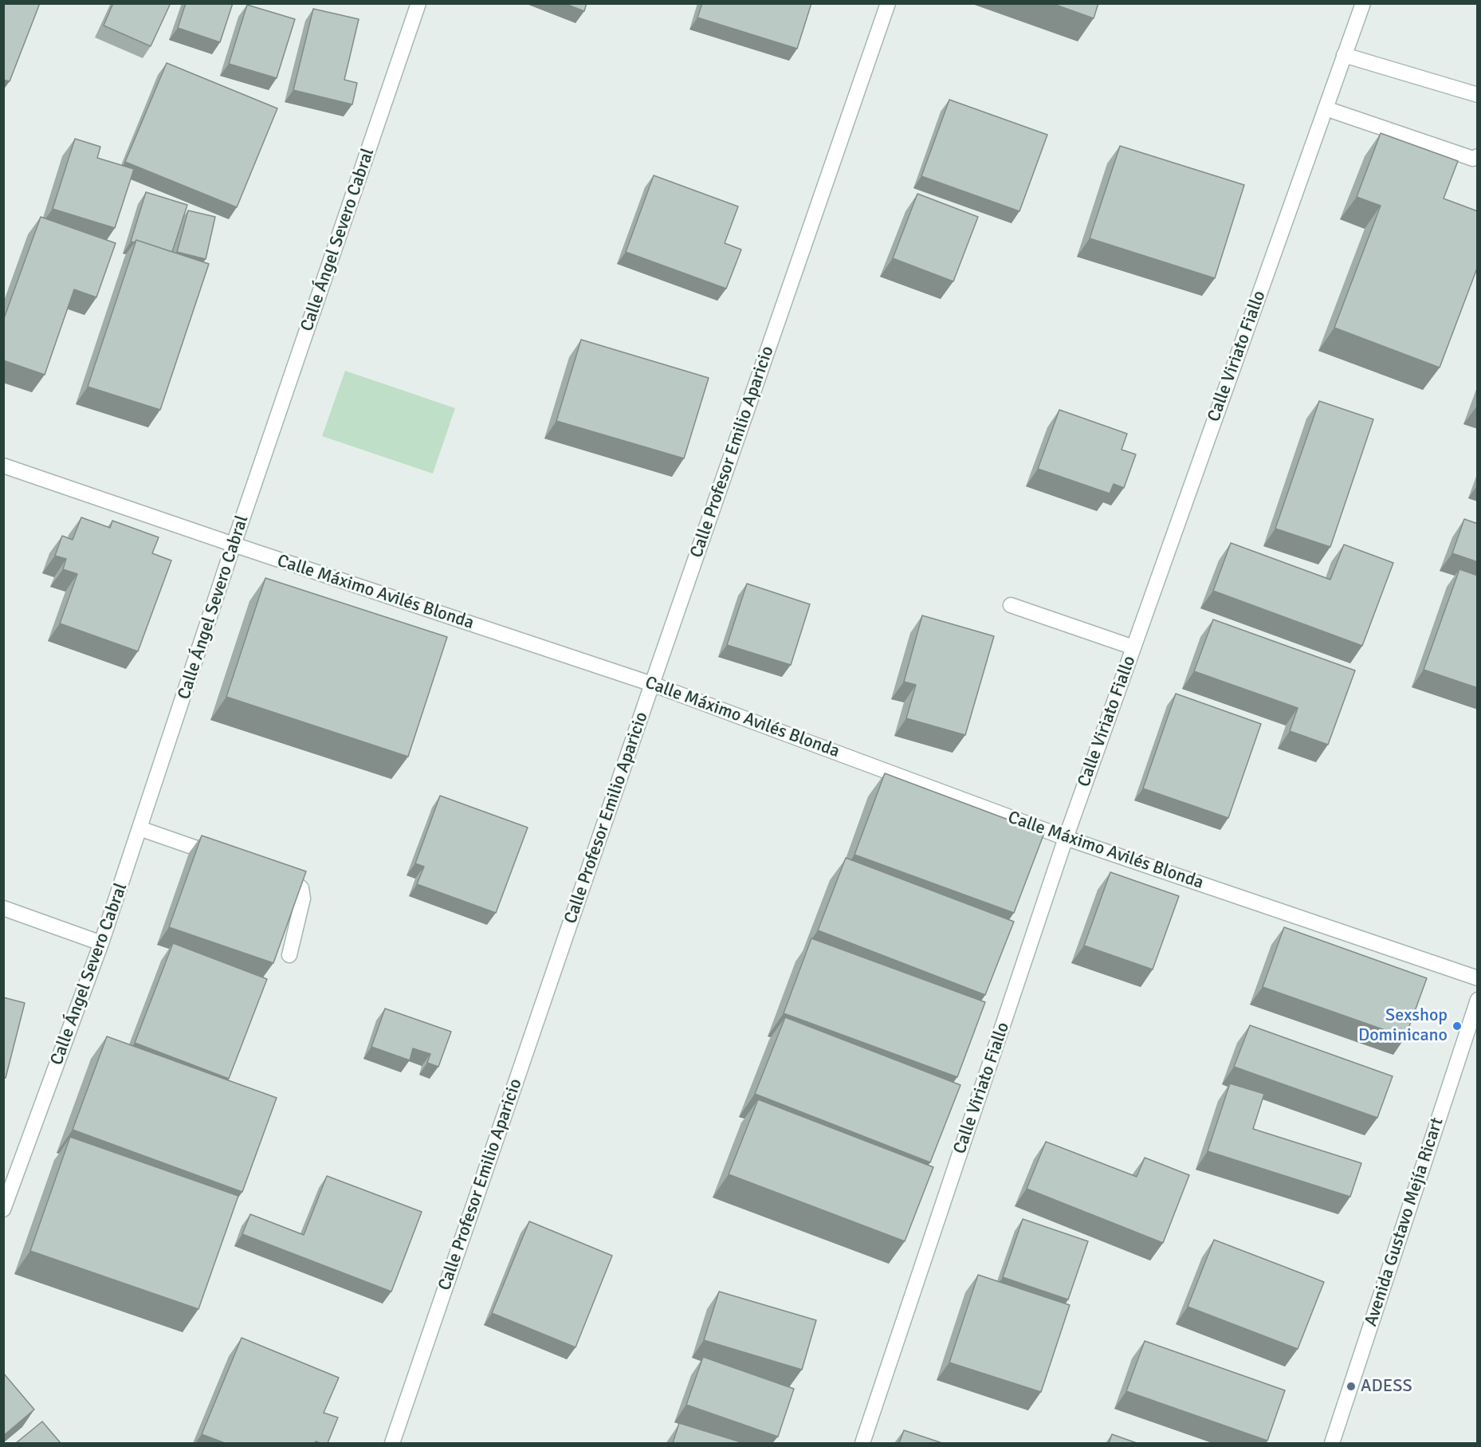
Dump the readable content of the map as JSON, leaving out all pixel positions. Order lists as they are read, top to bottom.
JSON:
{
  "streets": {
    "street": [
      "Calle Ángel Severo Cabral",
      "Calle Viriato Fiallo",
      "Calle Profesor Emilio Aparicio",
      "Calle Máximo Avilés Blonda",
      "Avenida Gustavo Mejía Ricart"
    ]
  },
  "crossings": [
    ["Calle Ángel Severo Cabral", "Calle Máximo Avilés Blonda"],
    ["Calle Viriato Fiallo", "Calle Máximo Avilés Blonda"],
    ["Calle Profesor Emilio Aparicio", "Calle Máximo Avilés Blonda"]
  ],
  "places": ["Sexshop Dominicano", "ADESS"]
}
